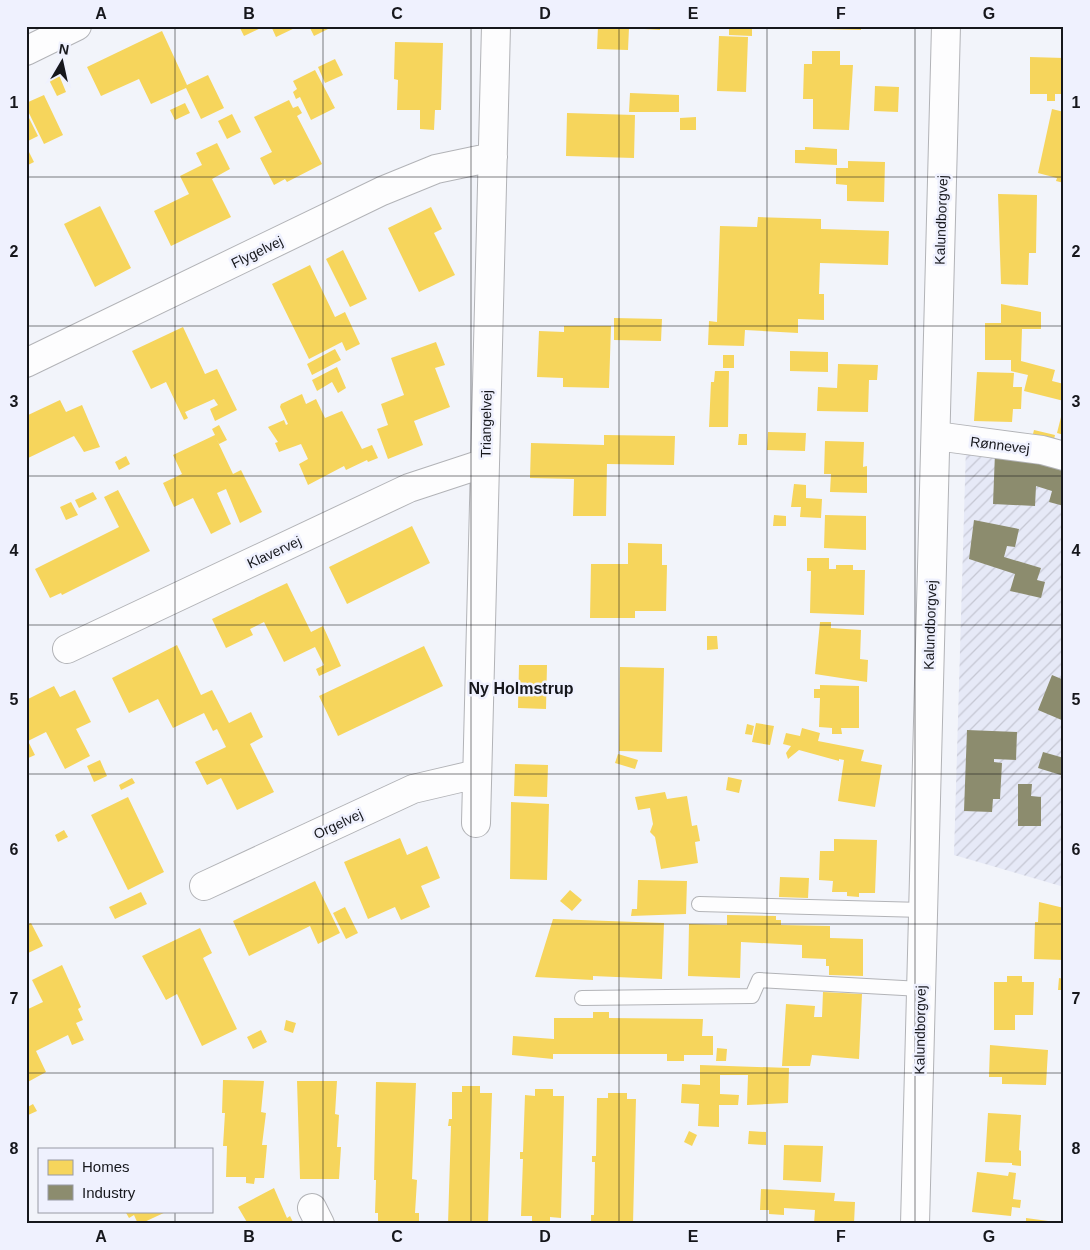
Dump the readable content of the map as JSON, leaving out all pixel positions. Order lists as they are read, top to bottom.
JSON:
{
  "streets": {
    "street": [
      "Kalundborgvej",
      "Flygelvej",
      "Triangelvej",
      "Rønnevej",
      "Klavervej",
      "Orgelvej"
    ]
  },
  "crossings": [
    ["Kalundborgvej", "Rønnevej"],
    ["Flygelvej", "Triangelvej"],
    ["Triangelvej", "Klavervej"],
    ["Triangelvej", "Orgelvej"]
  ],
  "districts": ["Ny Holmstrup"],
  "legend": ["Homes", "Industry"],
  "north": "top",
  "grid": {
    "columns": [
      "A",
      "B",
      "C",
      "D",
      "E",
      "F",
      "G"
    ],
    "rows": [
      "1",
      "2",
      "3",
      "4",
      "5",
      "6",
      "7",
      "8"
    ]
  }
}
